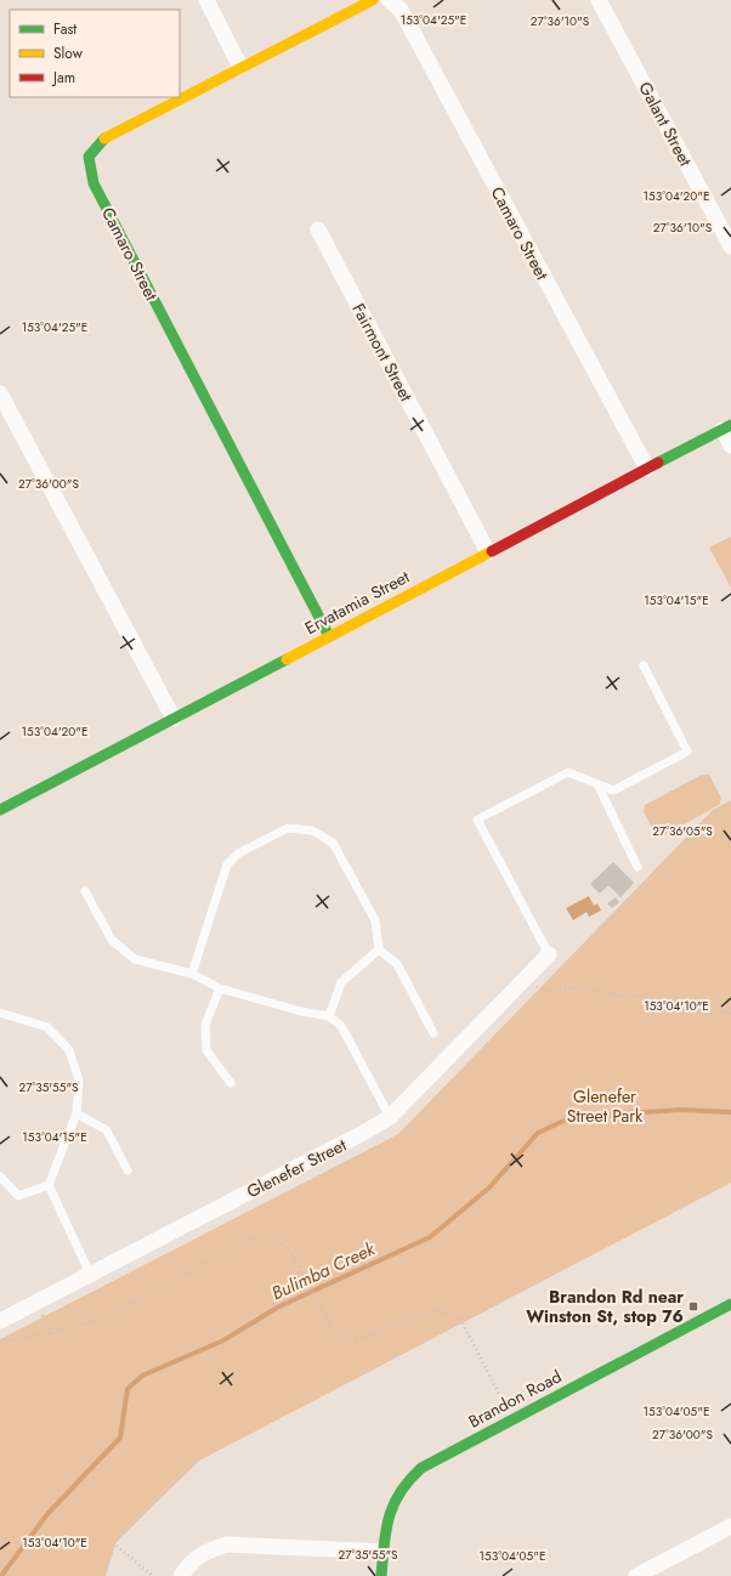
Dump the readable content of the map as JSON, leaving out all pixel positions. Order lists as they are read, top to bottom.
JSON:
{
  "streets": {
    "street": [
      "Galant Street",
      "Camaro Street",
      "Fairmont Street",
      "Ervatamia Street",
      "Glenefer Street",
      "Brandon Road"
    ]
  },
  "crossings": [
    ["Camaro Street", "Ervatamia Street"],
    ["Fairmont Street", "Ervatamia Street"]
  ],
  "water": ["Bulimba Creek"],
  "parks": ["Glenefer Street Park"],
  "places": {
    "transit": ["Brandon Rd near Winston St, stop 76"]
  },
  "legend": ["Fast", "Slow", "Jam"],
  "coordinates": [
    "153°04'25\"E",
    "27°36'10\"S",
    "153°04'20\"E",
    "27°36'00\"S",
    "153°04'15\"E",
    "27°36'05\"S",
    "153°04'10\"E",
    "27°35'55\"S",
    "153°04'05\"E"
  ]
}
